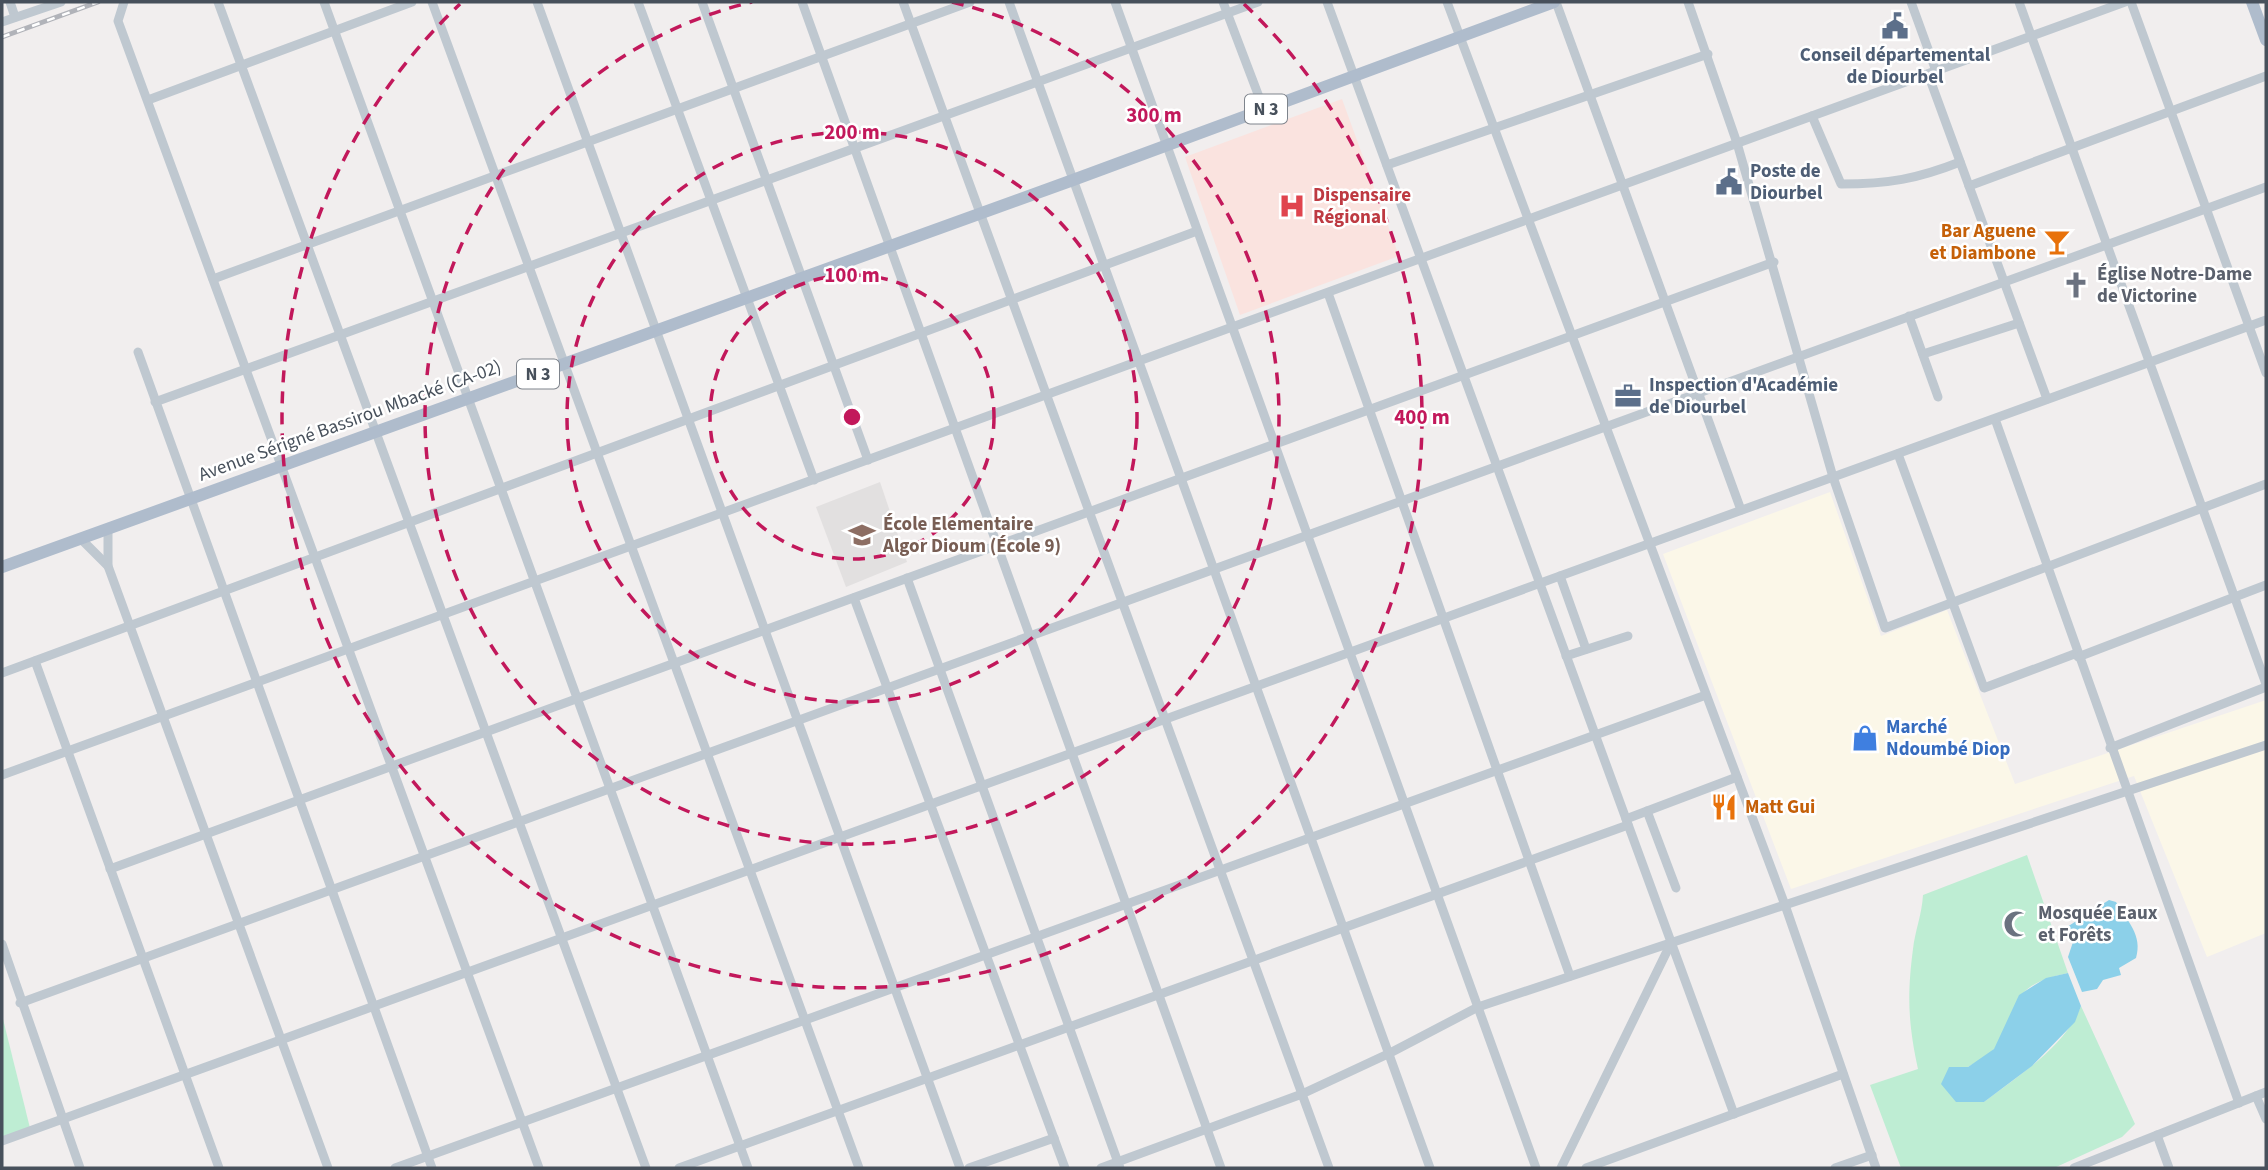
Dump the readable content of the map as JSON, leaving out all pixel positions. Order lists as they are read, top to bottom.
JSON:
{
  "streets": {
    "main road": ["N 3", "Avenue Sérigné Bassirou Mbacké (CA-02)"]
  },
  "crossings": [
    ["N 3", "Avenue Sérigné Bassirou Mbacké (CA-02)"]
  ],
  "places": {
    "public building": ["Conseil départemental de Diourbel", "Poste de Diourbel"],
    "hospital": ["Dispensaire Régional"],
    "bar": ["Bar Aguene et Diambone"],
    "church": ["Église Notre-Dame de Victorine"],
    "office": ["Inspection d'Académie de Diourbel"],
    "school or university": ["École Elementaire Algor Dioum (École 9)"],
    "shop": ["Marché Ndoumbé Diop"],
    "restaurant": ["Matt Gui"],
    "mosque": ["Mosquée Eaux et Forêts"]
  },
  "rings": [
    "300 m",
    "200 m",
    "100 m",
    "400 m"
  ]
}
